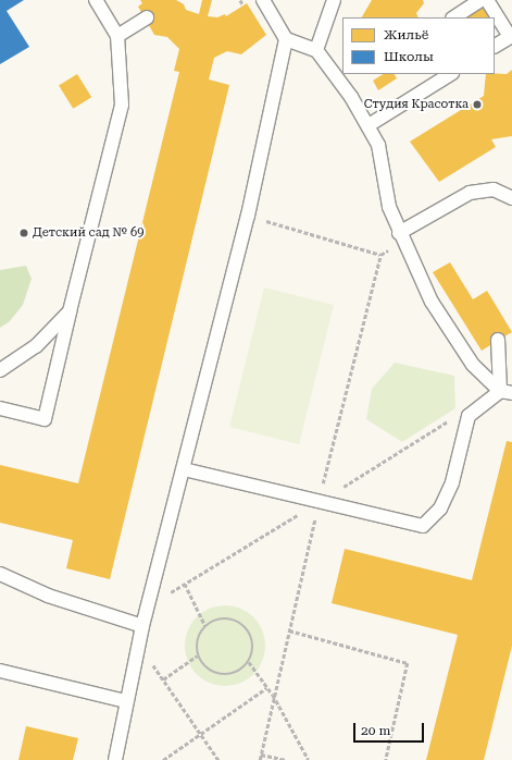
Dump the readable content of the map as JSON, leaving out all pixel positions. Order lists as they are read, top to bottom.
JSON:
{
  "places": ["Студия Красотка", "Детский сад № 69"],
  "legend": ["Жильё", "Школы"],
  "scale_bar": "20 m"
}
